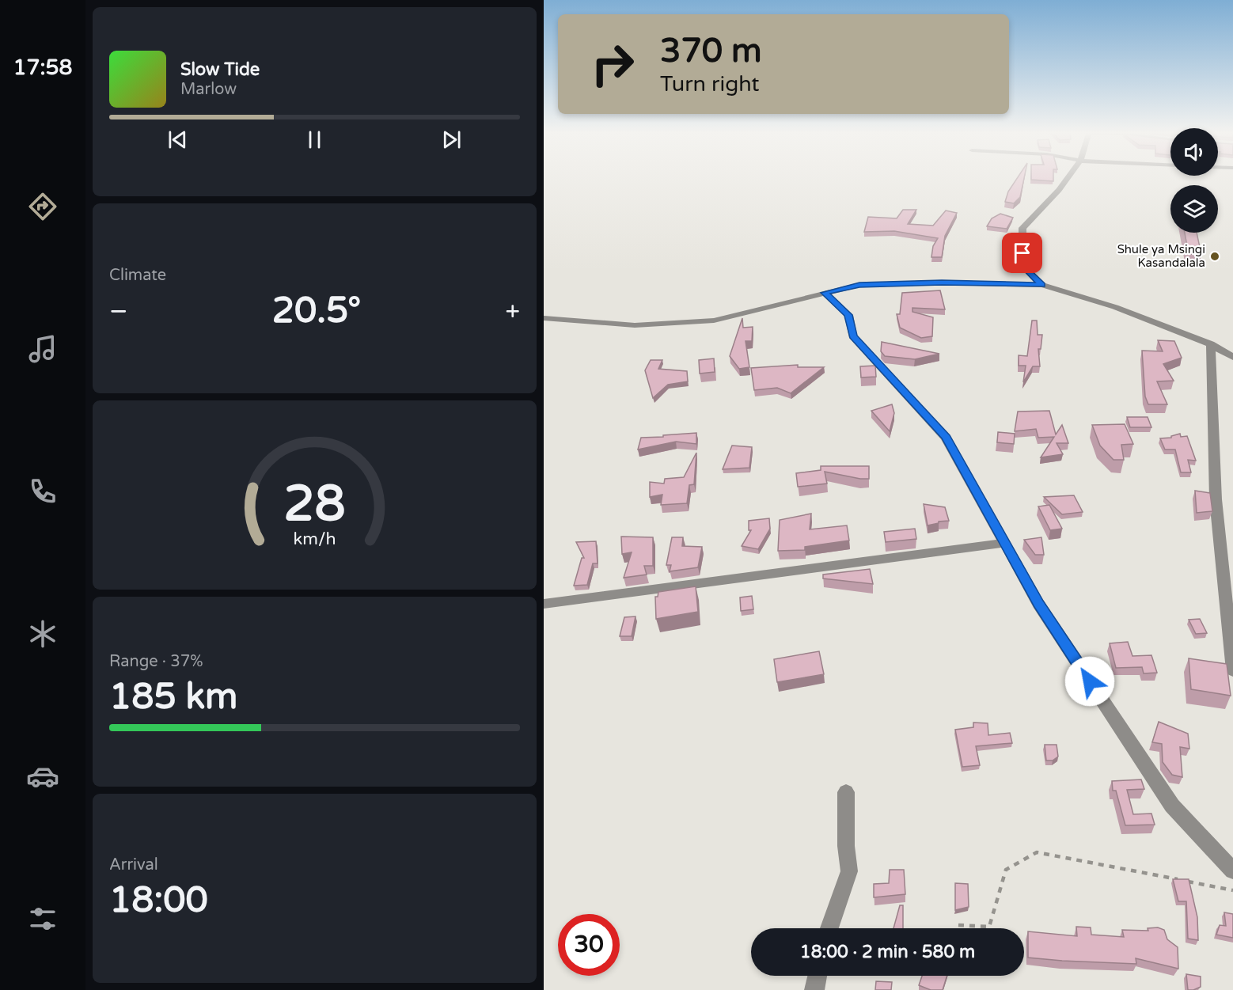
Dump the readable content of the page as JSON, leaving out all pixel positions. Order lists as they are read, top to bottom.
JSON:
{
  "places": ["Shule ya Msingi Kasandalala"],
  "page": {
    "tabs": "17:58",
    "turn": ["370 m", "Turn right"],
    "song": ["Slow Tide", "Marlow"],
    "tile": [
      "Climate",
      ["Range · 37%", "185 km"],
      ["Arrival", "18:00"]
    ],
    "heat": ["−", "20.5°", "+"],
    "limit": "30",
    "trip": "18:00 · 2 min · 580 m",
    "gauge": ["28", "km/h"]
  }
}
